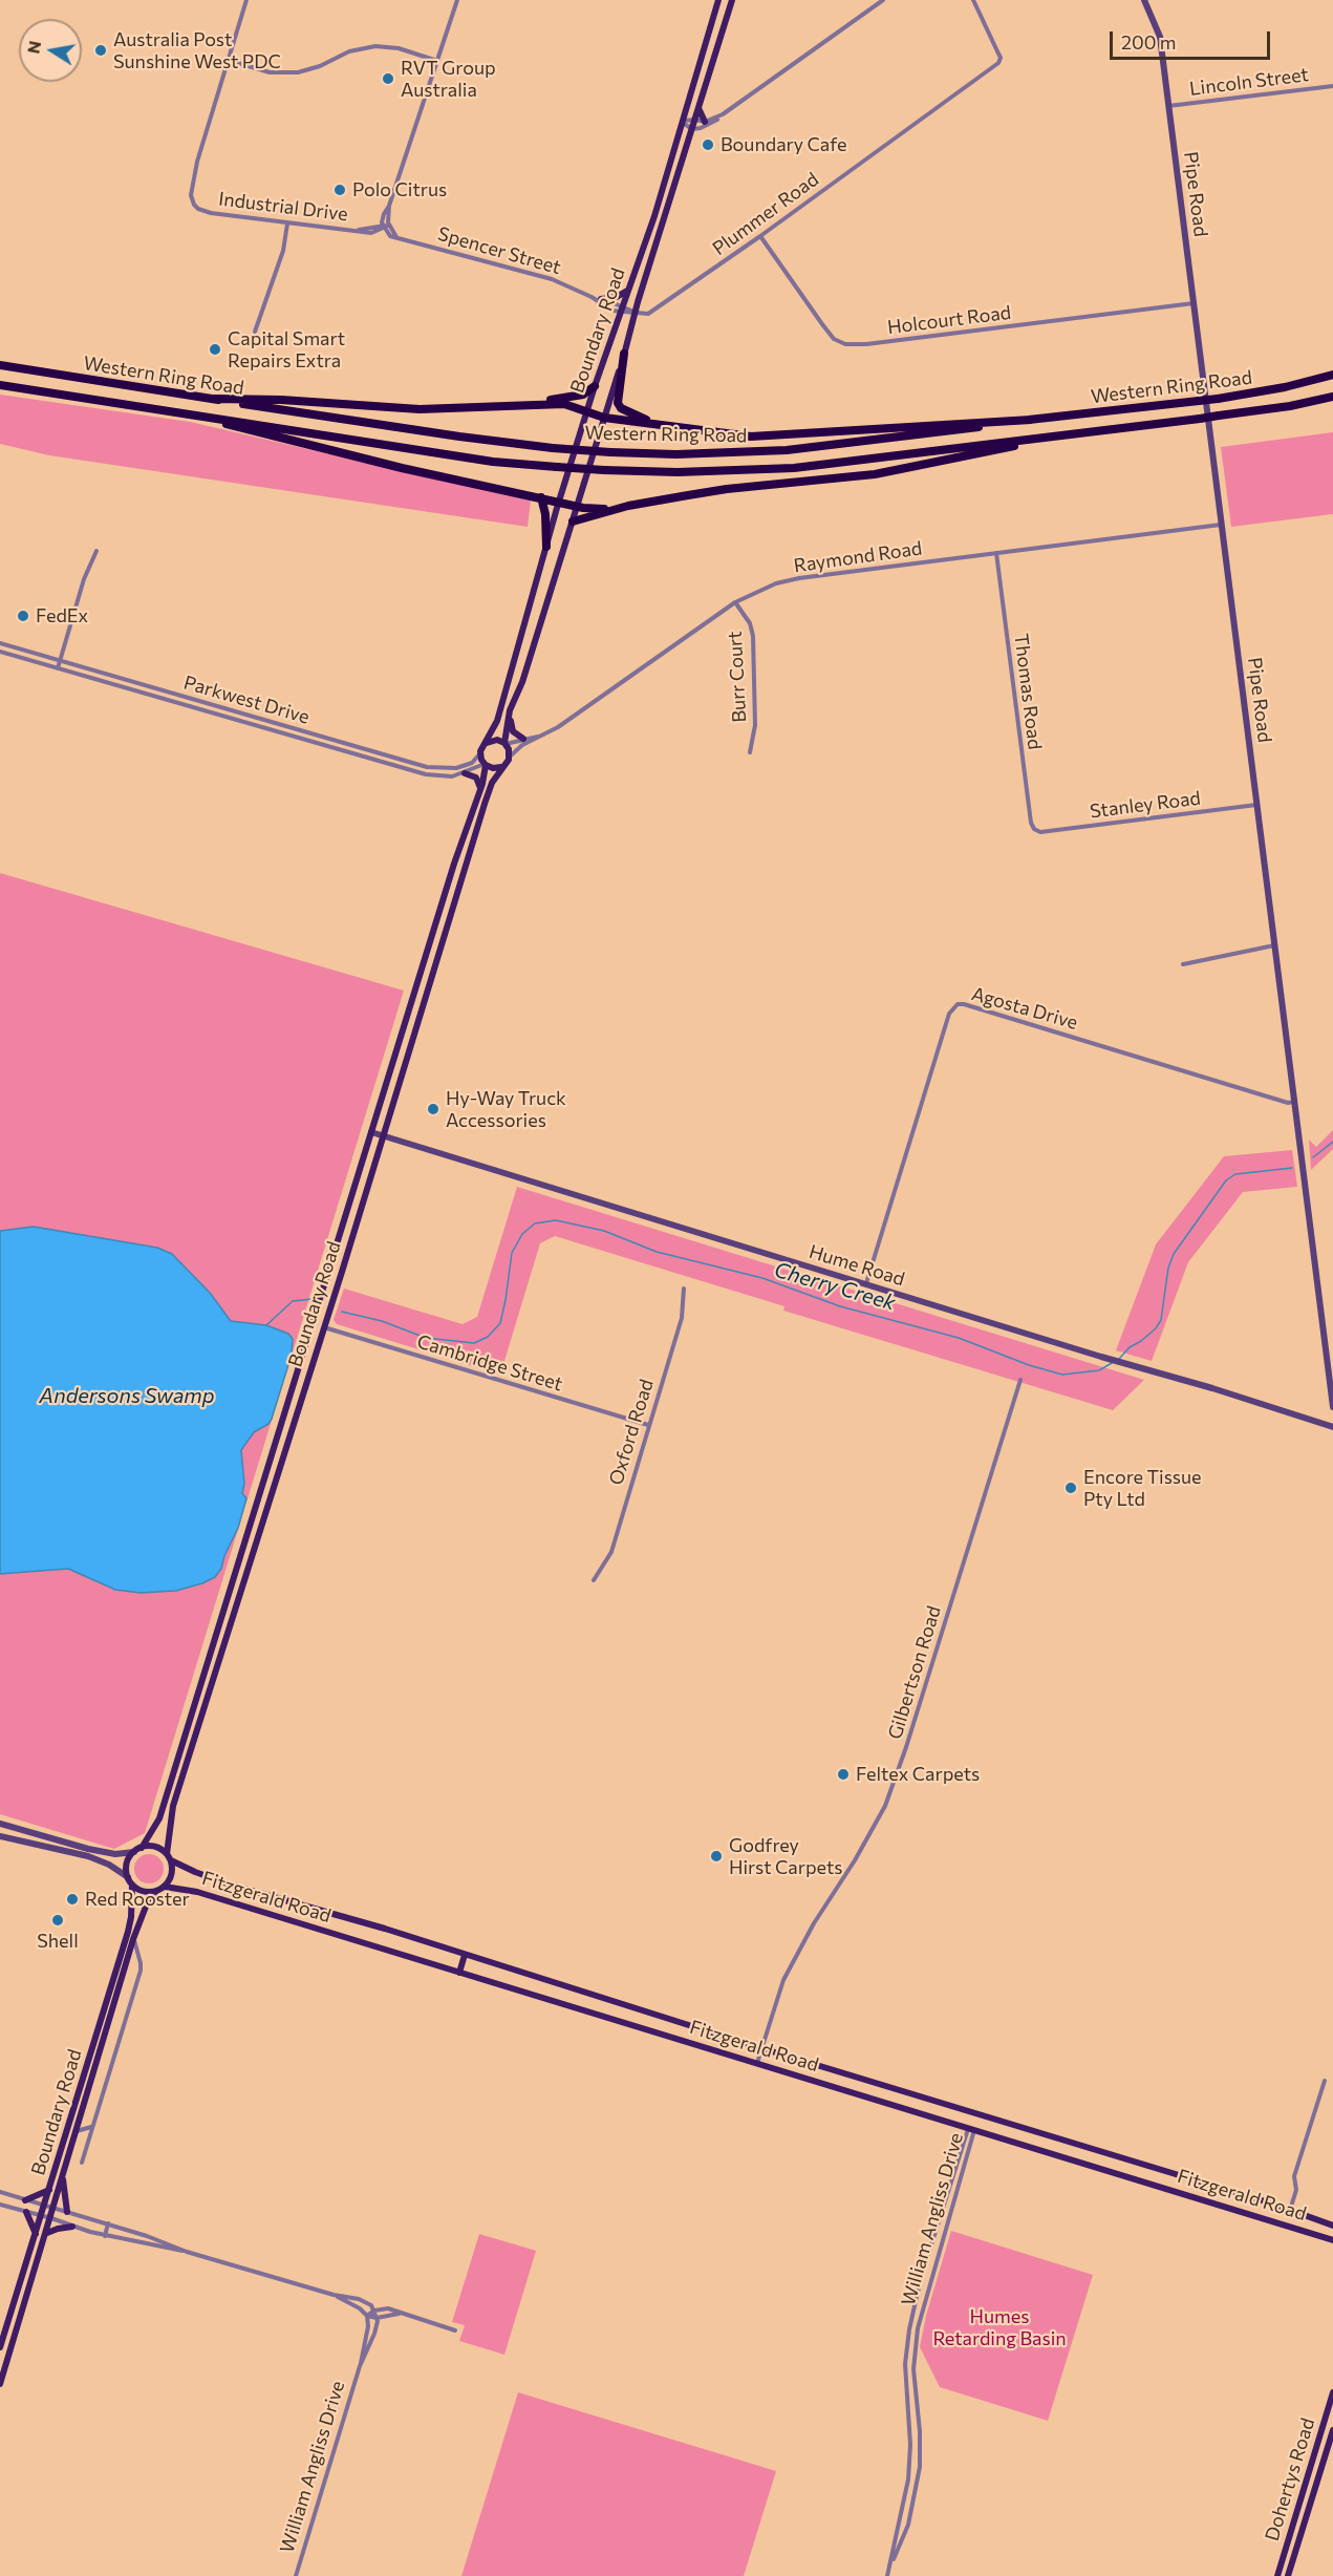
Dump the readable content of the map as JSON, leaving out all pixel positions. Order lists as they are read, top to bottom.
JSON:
{
  "streets": {
    "highway": ["Western Ring Road"],
    "main road": [
      "Boundary Road",
      "Fitzgerald Road",
      "William Angliss Drive",
      "Dohertys Road"
    ],
    "street": [
      "Lincoln Street",
      "Pipe Road",
      "Industrial Drive",
      "Plummer Road",
      "Spencer Street",
      "Holcourt Road",
      "Raymond Road",
      "Burr Court",
      "Thomas Road",
      "Parkwest Drive",
      "Stanley Road",
      "Agosta Drive",
      "Hume Road",
      "Cambridge Street",
      "Oxford Road",
      "Gilbertson Road"
    ]
  },
  "crossings": [
    ["Lincoln Street", "Pipe Road"],
    ["Pipe Road", "Holcourt Road"],
    ["Pipe Road", "Raymond Road"],
    ["Pipe Road", "Stanley Road"],
    ["Pipe Road", "Agosta Drive"],
    ["Industrial Drive", "Spencer Street"],
    ["Plummer Road", "Holcourt Road"],
    ["Plummer Road", "Boundary Road"],
    ["Spencer Street", "Boundary Road"],
    ["Boundary Road", "Raymond Road"],
    ["Boundary Road", "Parkwest Drive"],
    ["Boundary Road", "Hume Road"],
    ["Boundary Road", "Cambridge Street"],
    ["Boundary Road", "Fitzgerald Road"],
    ["Raymond Road", "Burr Court"],
    ["Raymond Road", "Thomas Road"],
    ["Raymond Road", "Parkwest Drive"],
    ["Thomas Road", "Stanley Road"],
    ["Agosta Drive", "Hume Road"],
    ["Cambridge Street", "Oxford Road"],
    ["Gilbertson Road", "Fitzgerald Road"],
    ["Fitzgerald Road", "William Angliss Drive"]
  ],
  "water": ["Cherry Creek", "Andersons Swamp"],
  "parks": ["Humes Retarding Basin"],
  "places": [
    "Australia Post Sunshine West PDC",
    "RVT Group Australia",
    "Boundary Cafe",
    "Polo Citrus",
    "Capital Smart Repairs Extra",
    "FedEx",
    "Hy-Way Truck Accessories",
    "Encore Tissue Pty Ltd",
    "Feltex Carpets",
    "Godfrey Hirst Carpets",
    "Red Rooster",
    "Shell"
  ],
  "scale_bar": "200 m",
  "north": "left"
}
